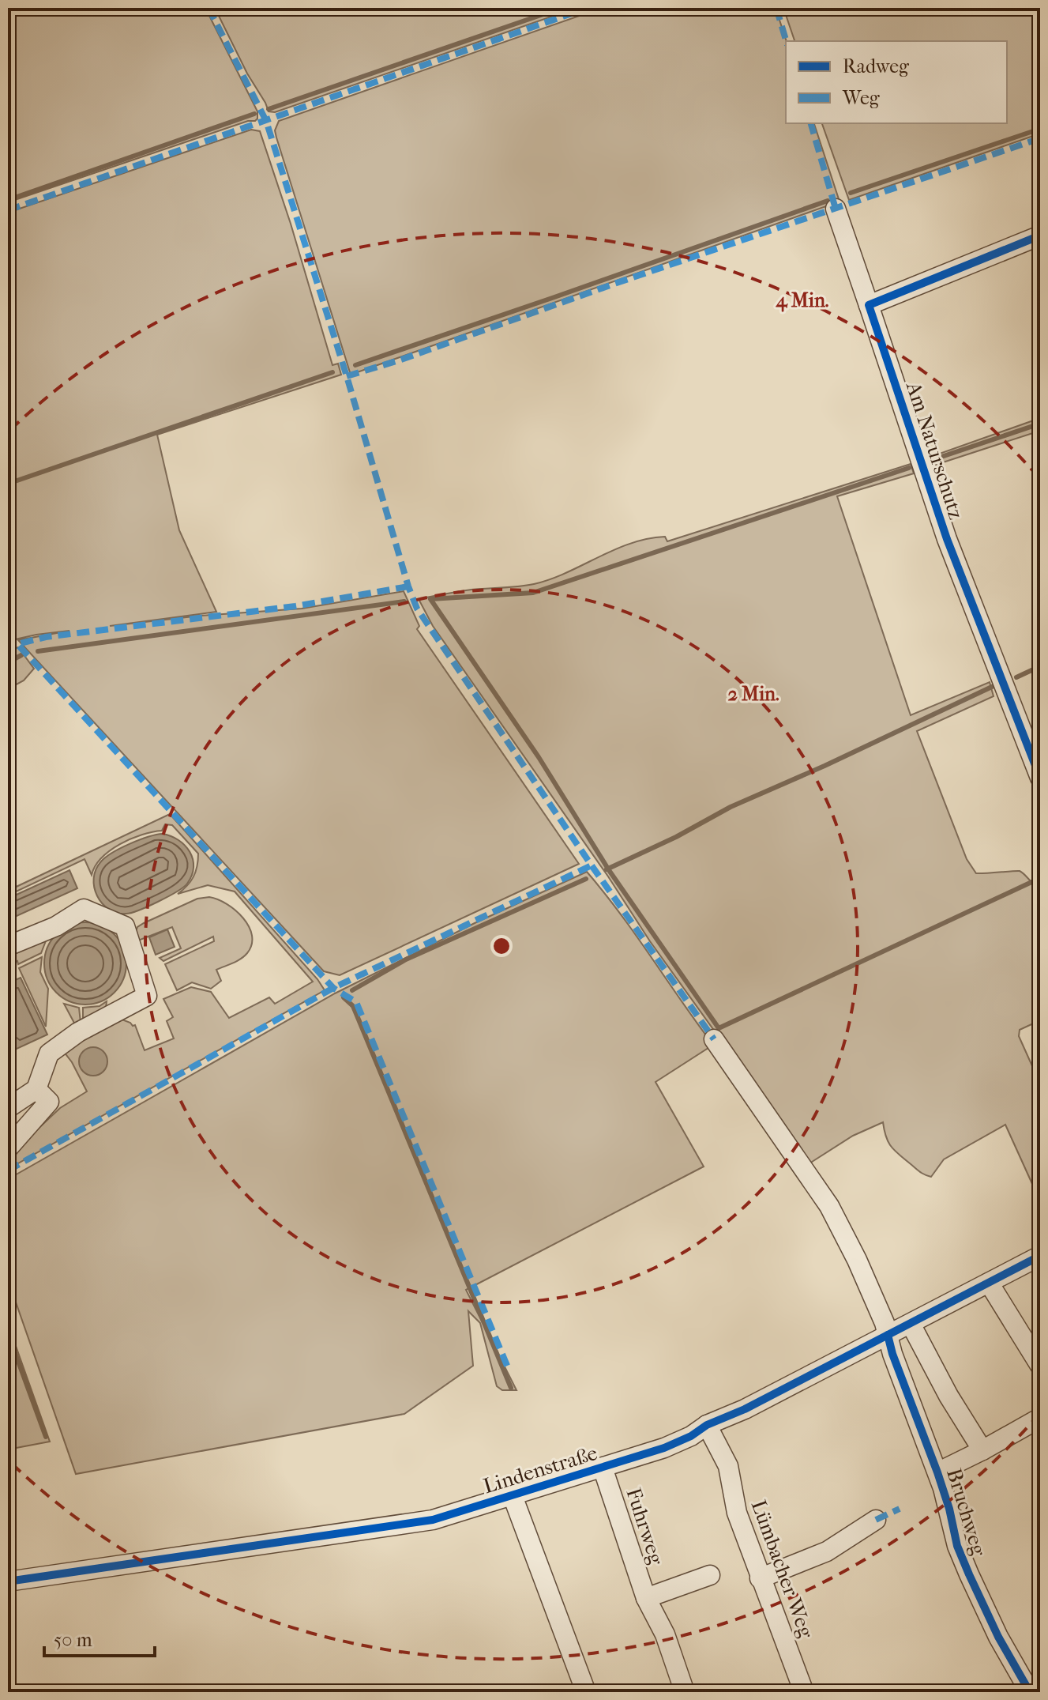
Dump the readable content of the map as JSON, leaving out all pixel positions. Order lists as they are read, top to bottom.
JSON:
{
  "streets": {
    "street": [
      "Am Naturschutz",
      "Lindenstraße",
      "Bruchweg",
      "Fuhrweg",
      "Lümbacher Weg"
    ]
  },
  "crossings": [
    ["Lindenstraße", "Bruchweg"],
    ["Lindenstraße", "Fuhrweg"],
    ["Lindenstraße", "Lümbacher Weg"]
  ],
  "legend": ["Radweg", "Weg"],
  "scale_bar": "50 m",
  "rings": ["4 Min.", "2 Min."]
}
